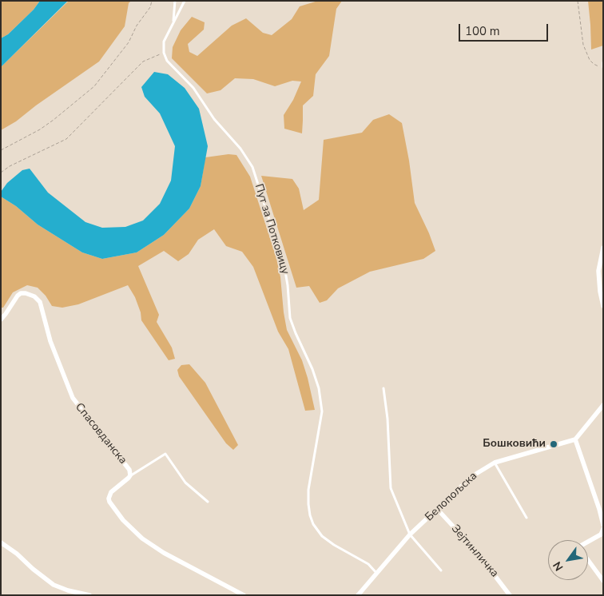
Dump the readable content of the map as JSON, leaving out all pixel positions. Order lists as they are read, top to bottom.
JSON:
{
  "streets": {
    "street": ["Спасовданска", "Белопољска", "Зејтинличка"],
    "lane": ["Пут за Потковицу"]
  },
  "crossings": [
    ["Пут за Потковицу", "Белопољска"],
    ["Белопољска", "Зејтинличка"]
  ],
  "places": ["Бошковићи"],
  "scale_bar": "100 m",
  "north": "bottom left"
}
